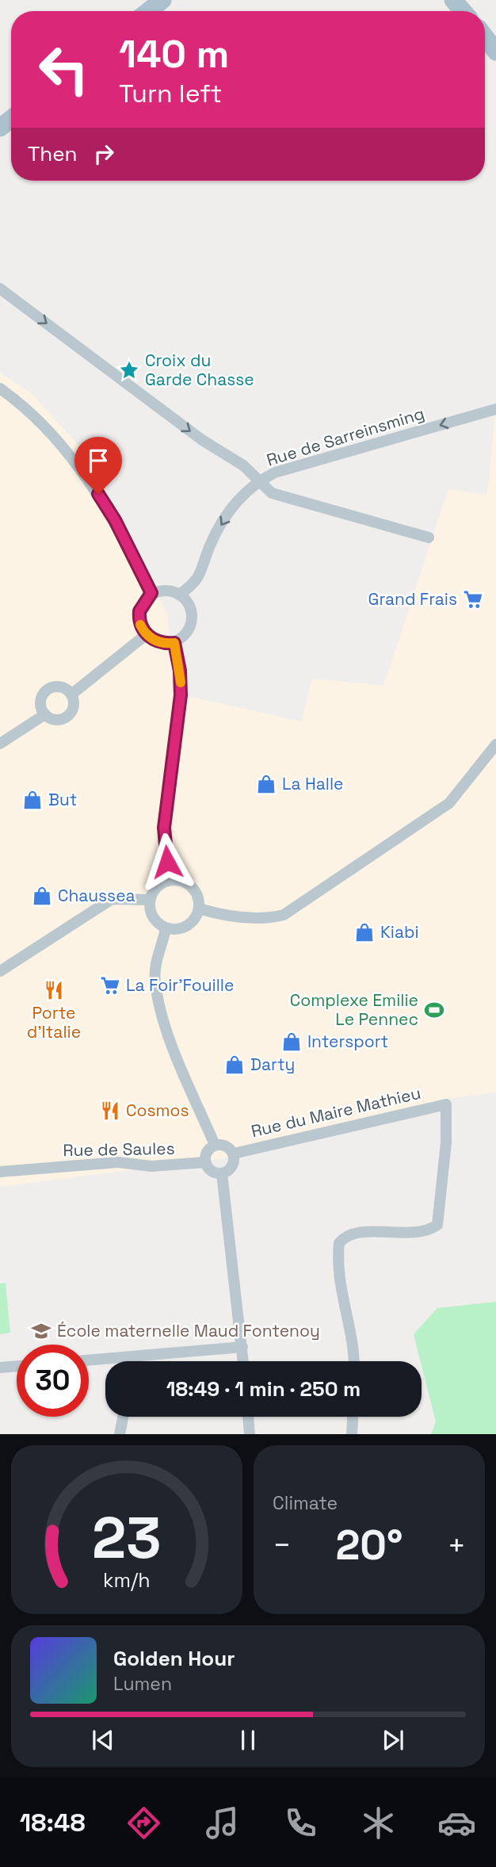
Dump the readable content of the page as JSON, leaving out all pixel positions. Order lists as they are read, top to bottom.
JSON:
{
  "streets": {
    "street": ["Rue de Sarreinsming", "Rue du Maire Mathieu", "Rue de Saules"]
  },
  "crossings": [
    ["Rue du Maire Mathieu", "Rue de Saules"]
  ],
  "places": {
    "place": ["Croix du Garde Chasse"],
    "supermarket": ["Grand Frais", "La Foir'Fouille"],
    "shop": [
      "La Halle",
      "But",
      "Chaussea",
      "Kiabi",
      "Intersport",
      "Darty"
    ],
    "restaurant": ["Porte d'Italie", "Cosmos"],
    "sports": ["Complexe Emilie Le Pennec"],
    "school or university": ["École maternelle Maud Fontenoy"]
  },
  "page": {
    "turn": ["140 m", "Turn left"],
    "then": "Then",
    "limit": "30",
    "trip": "18:49 · 1 min · 250 m",
    "tile": "Climate",
    "heat": ["−", "20°", "+"],
    "song": ["Golden Hour", "Lumen"],
    "tabs": "18:48",
    "gauge": ["23", "km/h"]
  }
}
